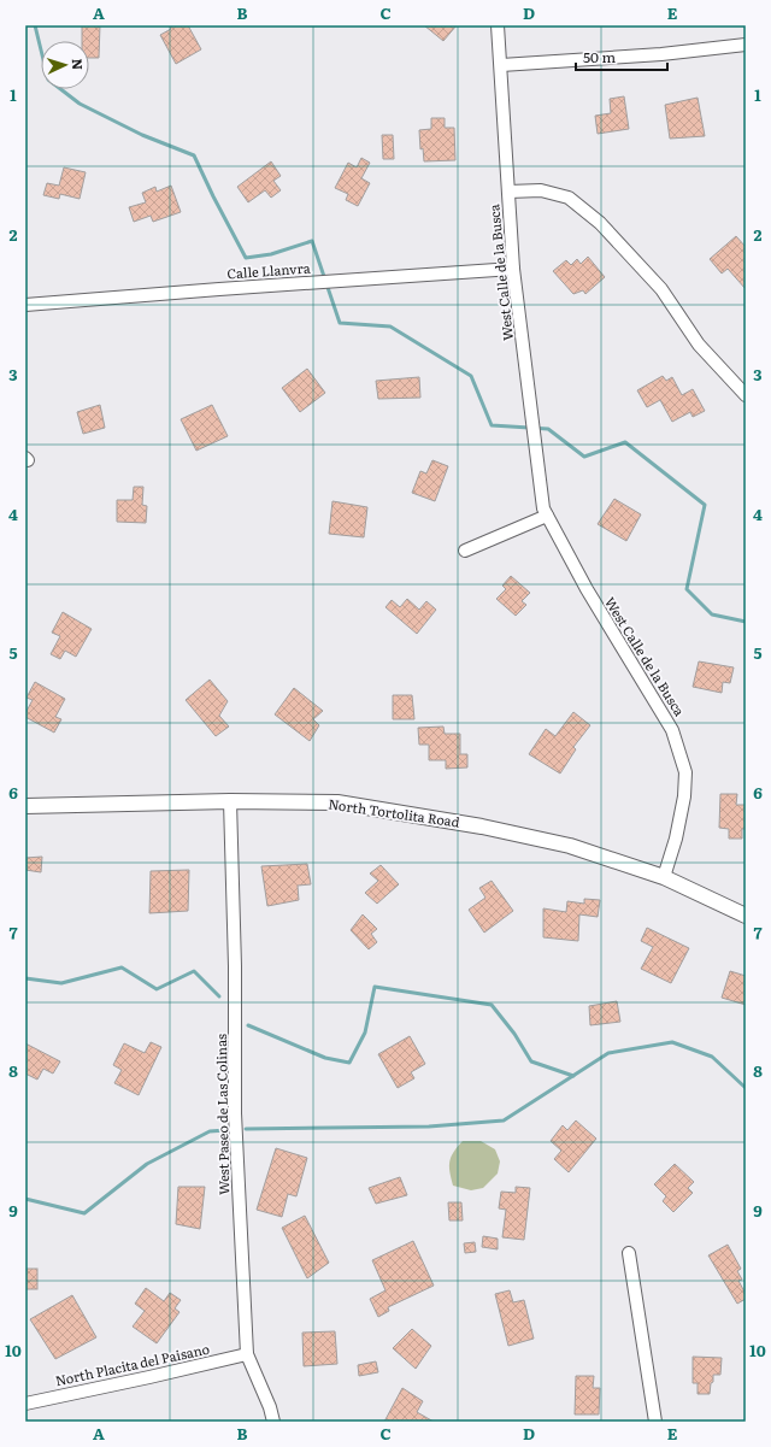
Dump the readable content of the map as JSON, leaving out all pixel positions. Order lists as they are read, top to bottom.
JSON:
{
  "streets": {
    "street": [
      "Calle Llanvra",
      "West Calle de la Busca",
      "North Tortolita Road",
      "West Paseo de Las Colinas",
      "North Placita del Paisano"
    ]
  },
  "crossings": [
    ["Calle Llanvra", "West Calle de la Busca"],
    ["West Calle de la Busca", "North Tortolita Road"],
    ["North Tortolita Road", "West Paseo de Las Colinas"],
    ["West Paseo de Las Colinas", "North Placita del Paisano"]
  ],
  "scale_bar": "50 m",
  "north": "right",
  "grid": {
    "columns": [
      "A",
      "B",
      "C",
      "D",
      "E"
    ],
    "rows": [
      "1",
      "2",
      "3",
      "4",
      "5",
      "6",
      "7",
      "8",
      "9",
      "10"
    ]
  }
}
